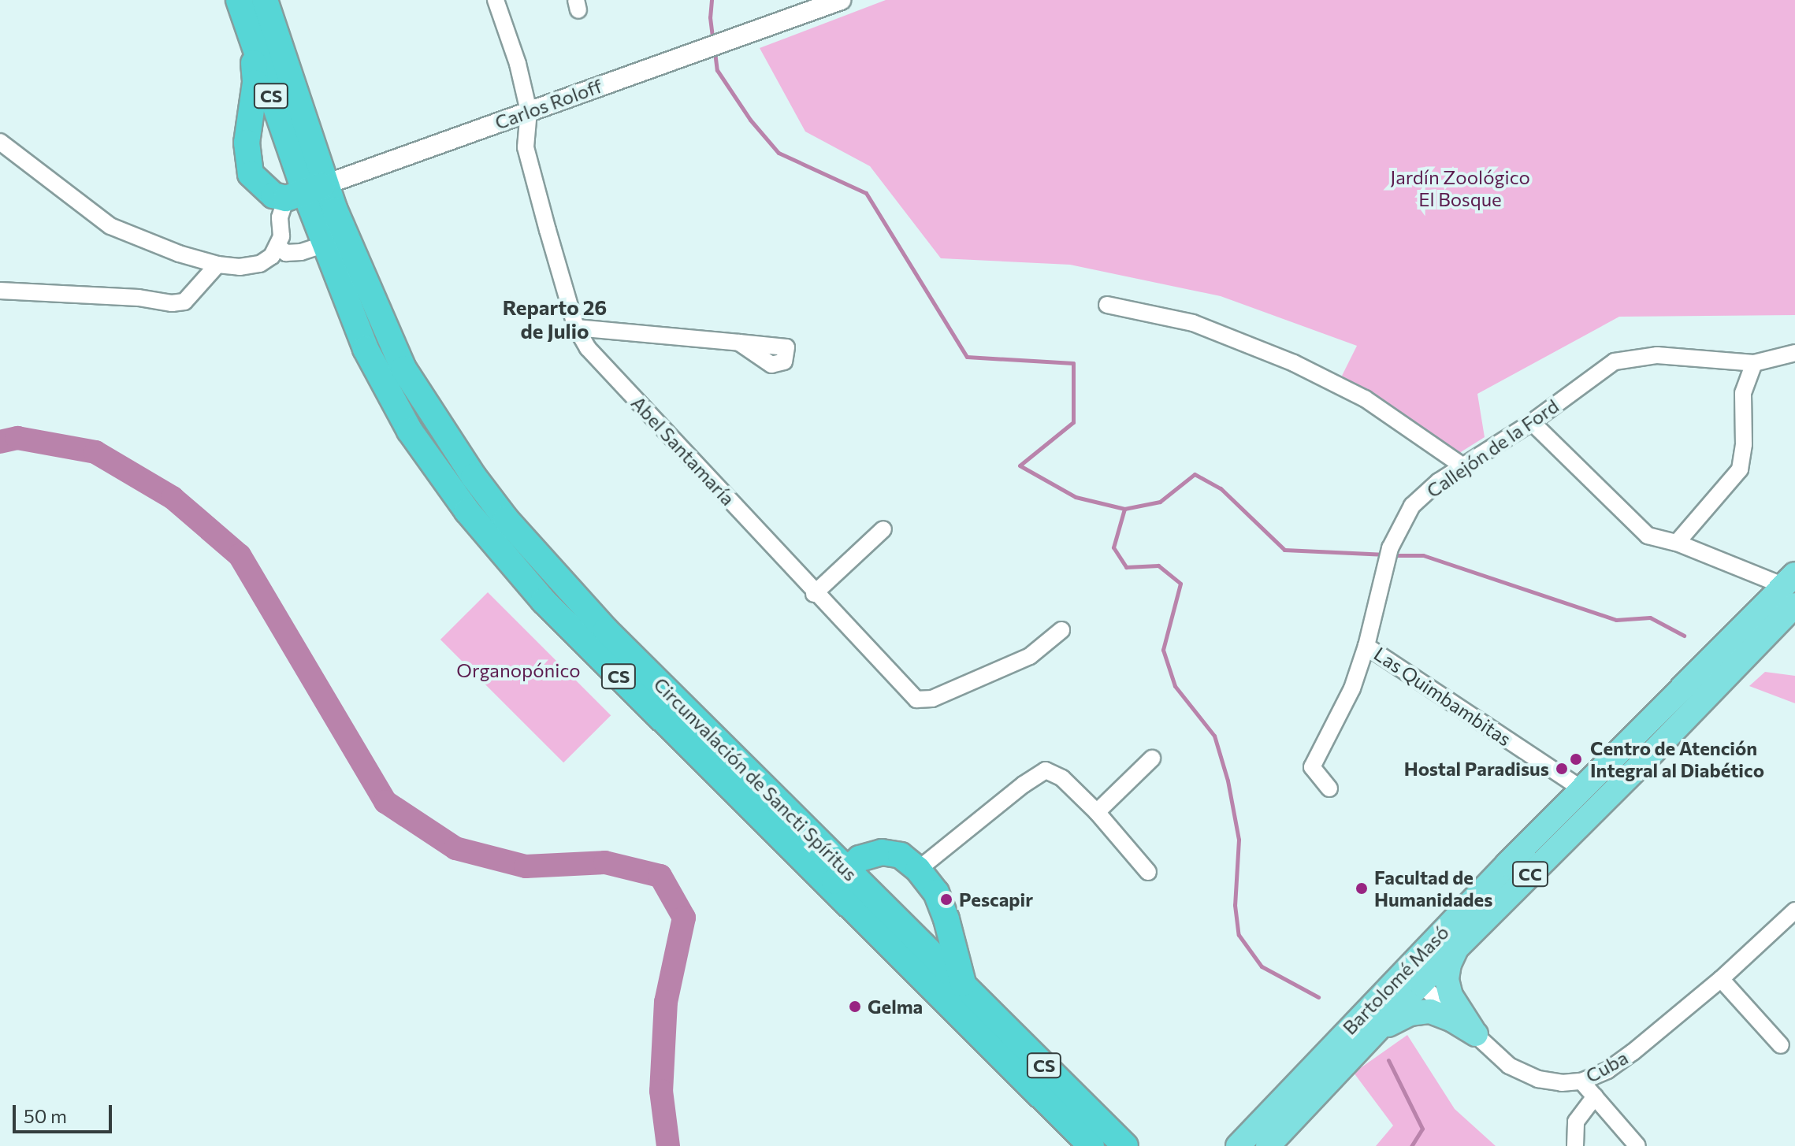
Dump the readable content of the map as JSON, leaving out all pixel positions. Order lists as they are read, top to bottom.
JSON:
{
  "streets": {
    "highway": ["CS", "Circunvalación de Sancti Spíritus"],
    "main road": ["CC", "Bartolomé Masó"],
    "street": [
      "Carlos Roloff",
      "Callejón de la Ford",
      "Abel Santamaría",
      "Las Quimbambitas",
      "Cuba"
    ]
  },
  "crossings": [
    ["Carlos Roloff", "Abel Santamaría"],
    ["Carlos Roloff", "Circunvalación de Sancti Spíritus"],
    ["Callejón de la Ford", "Las Quimbambitas"],
    ["Las Quimbambitas", "Bartolomé Masó"],
    ["Bartolomé Masó", "Cuba"]
  ],
  "districts": ["Reparto 26 de Julio"],
  "parks": ["Jardín Zoológico El Bosque", "Organopónico"],
  "places": [
    "Centro de Atención Integral al Diabético",
    "Hostal Paradisus",
    "Facultad de Humanidades",
    "Pescapir",
    "Gelma"
  ],
  "scale_bar": "50 m"
}
